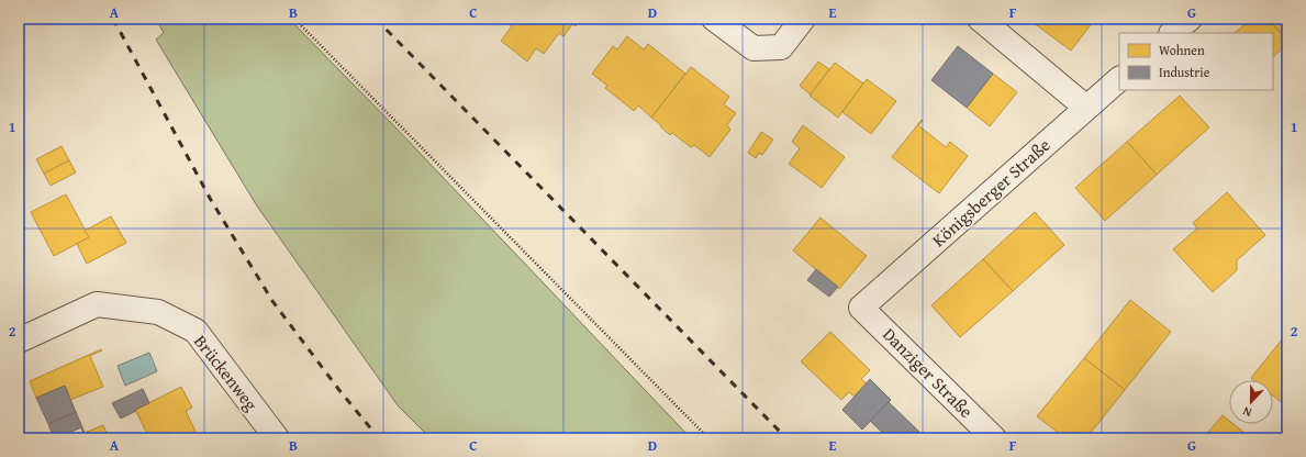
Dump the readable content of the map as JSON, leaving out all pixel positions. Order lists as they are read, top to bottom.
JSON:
{
  "streets": {
    "street": ["Königsberger Straße", "Brückenweg", "Danziger Straße"]
  },
  "crossings": [
    ["Königsberger Straße", "Danziger Straße"]
  ],
  "legend": ["Wohnen", "Industrie"],
  "north": "bottom",
  "grid": {
    "columns": [
      "A",
      "B",
      "C",
      "D",
      "E",
      "F",
      "G"
    ],
    "rows": ["1", "2"]
  }
}
